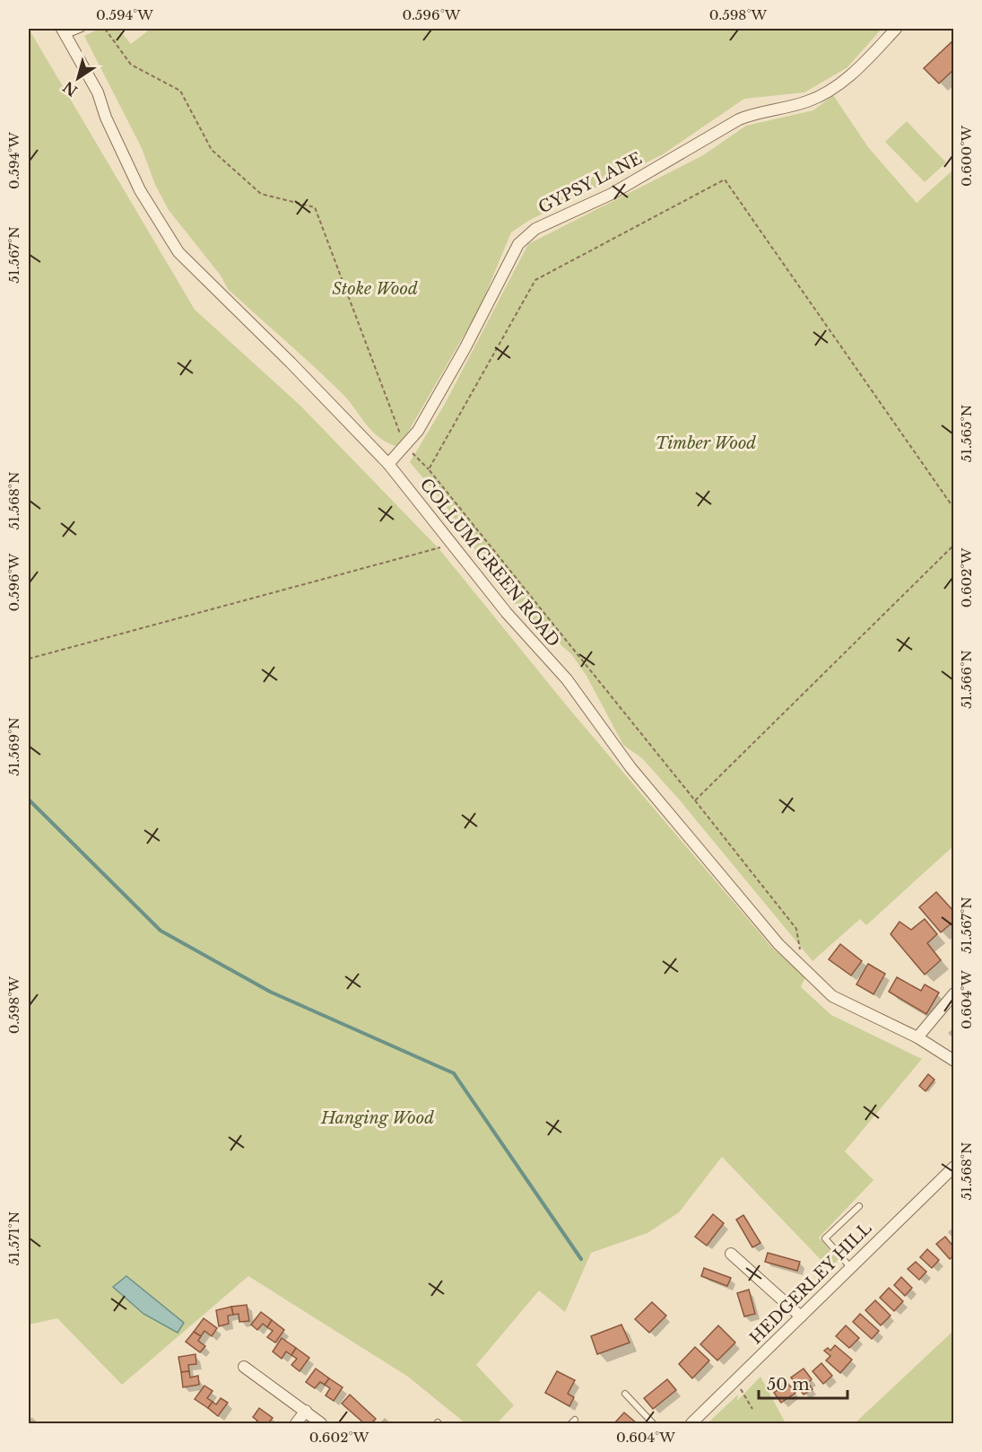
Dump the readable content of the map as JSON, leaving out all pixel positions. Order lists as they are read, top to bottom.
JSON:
{
  "streets": {
    "street": ["GYPSY LANE", "COLLUM GREEN ROAD", "HEDGERLEY HILL"]
  },
  "crossings": [
    ["GYPSY LANE", "COLLUM GREEN ROAD"]
  ],
  "parks": ["Stoke Wood", "Timber Wood", "Hanging Wood"],
  "scale_bar": "50 m",
  "north": "bottom left",
  "coordinates": [
    "0.594°W",
    "0.596°W",
    "0.598°W",
    "0.600°W",
    "51.567°N",
    "51.565°N",
    "51.568°N",
    "0.602°W",
    "51.566°N",
    "51.569°N",
    "0.604°W",
    "51.571°N"
  ]
}
